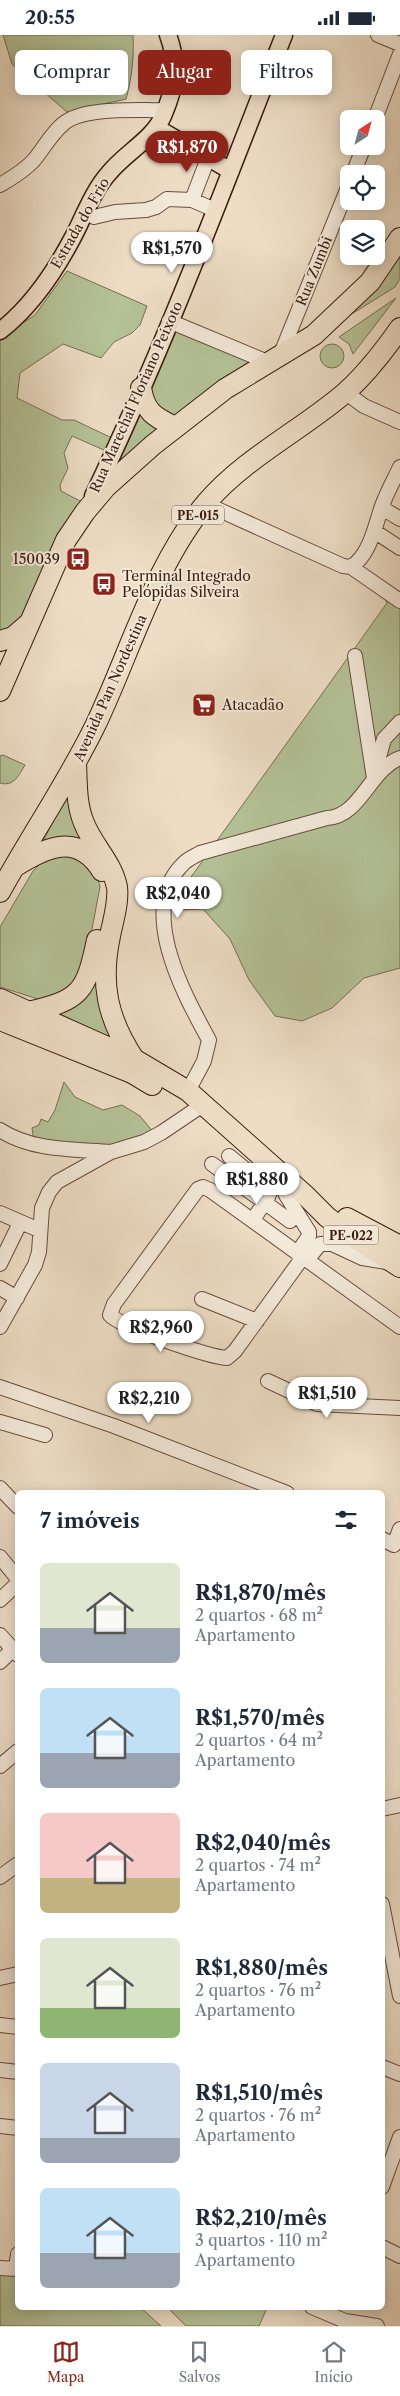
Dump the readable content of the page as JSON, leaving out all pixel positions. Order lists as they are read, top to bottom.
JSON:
{
  "streets": {
    "highway": ["PE-015", "Avenida Pan Nordestina", "PE-022"],
    "main road": ["Estrada do Frio", "Rua Marechal Floriano Peixoto"],
    "street": ["Rua Zumbi"]
  },
  "places": {
    "bus stop": ["150039", "Terminal Integrado Pelópidas Silveira"],
    "supermarket": ["Atacadão"]
  },
  "north": "top right",
  "page": {
    "status": "20:55",
    "chip": ["Comprar", "Alugar", "Filtros"],
    "price": [
      "R$1,870",
      "R$1,570",
      "R$2,040",
      "R$1,880",
      "R$2,960",
      "R$1,510",
      "R$2,210"
    ],
    "heading": "7 imóveis",
    "list": [
      {
        "name": "R$1,870/mês",
        "note": "2 quartos · 68 m² · Apartamento"
      },
      {
        "name": "R$1,570/mês",
        "note": "2 quartos · 64 m² · Apartamento"
      },
      {
        "name": "R$2,040/mês",
        "note": "2 quartos · 74 m² · Apartamento"
      },
      {
        "name": "R$1,880/mês",
        "note": "2 quartos · 76 m² · Apartamento"
      },
      {
        "name": "R$1,510/mês",
        "note": "2 quartos · 76 m² · Apartamento"
      },
      {
        "name": "R$2,210/mês",
        "note": "3 quartos · 110 m² · Apartamento"
      }
    ],
    "tabs": ["Mapa", "Salvos", "Início"]
  }
}
